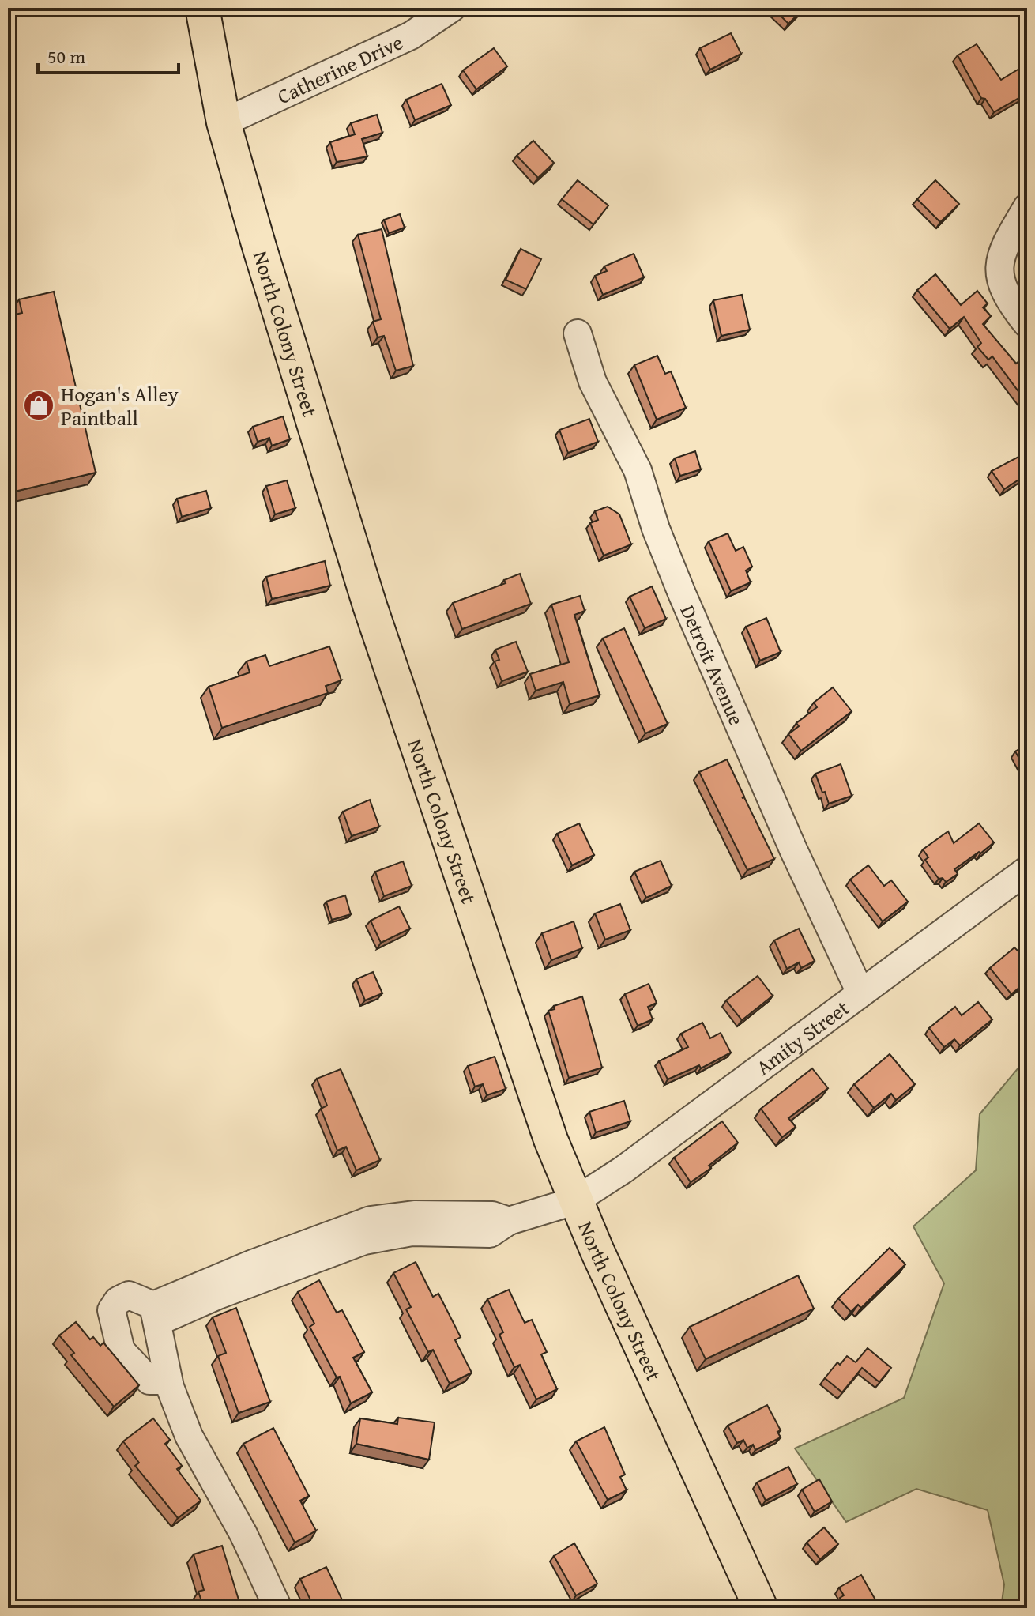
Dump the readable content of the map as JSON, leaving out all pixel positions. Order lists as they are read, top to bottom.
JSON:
{
  "streets": {
    "main road": ["North Colony Street"],
    "street": ["Catherine Drive", "Detroit Avenue", "Amity Street"]
  },
  "crossings": [
    ["Catherine Drive", "North Colony Street"],
    ["North Colony Street", "Amity Street"],
    ["Detroit Avenue", "Amity Street"]
  ],
  "places": {
    "shop": ["Hogan's Alley Paintball"]
  },
  "scale_bar": "50 m"
}
